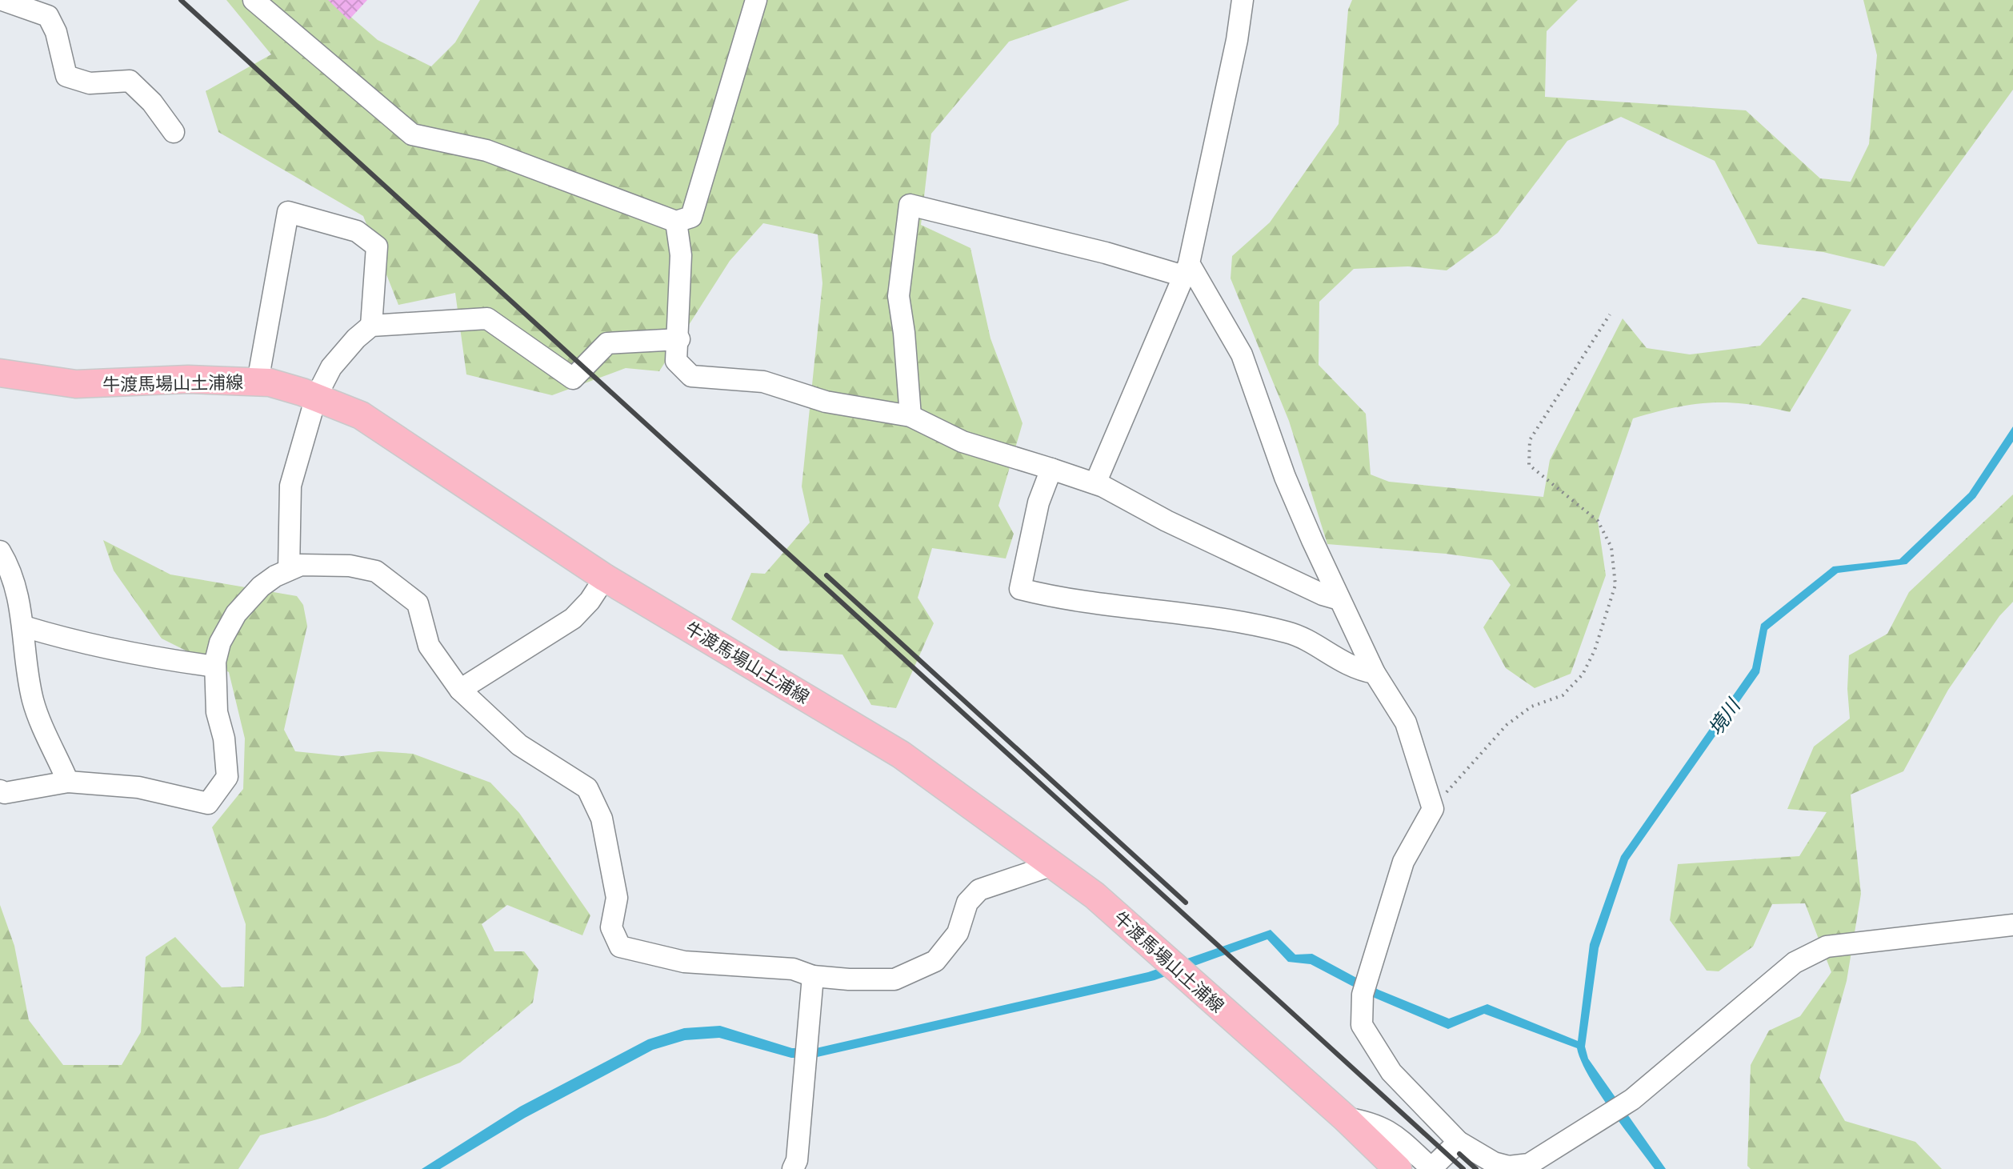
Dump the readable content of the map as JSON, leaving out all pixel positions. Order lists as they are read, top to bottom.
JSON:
{
  "streets": {
    "main road": ["牛渡馬場山土浦線"]
  },
  "water": ["境川"]
}
